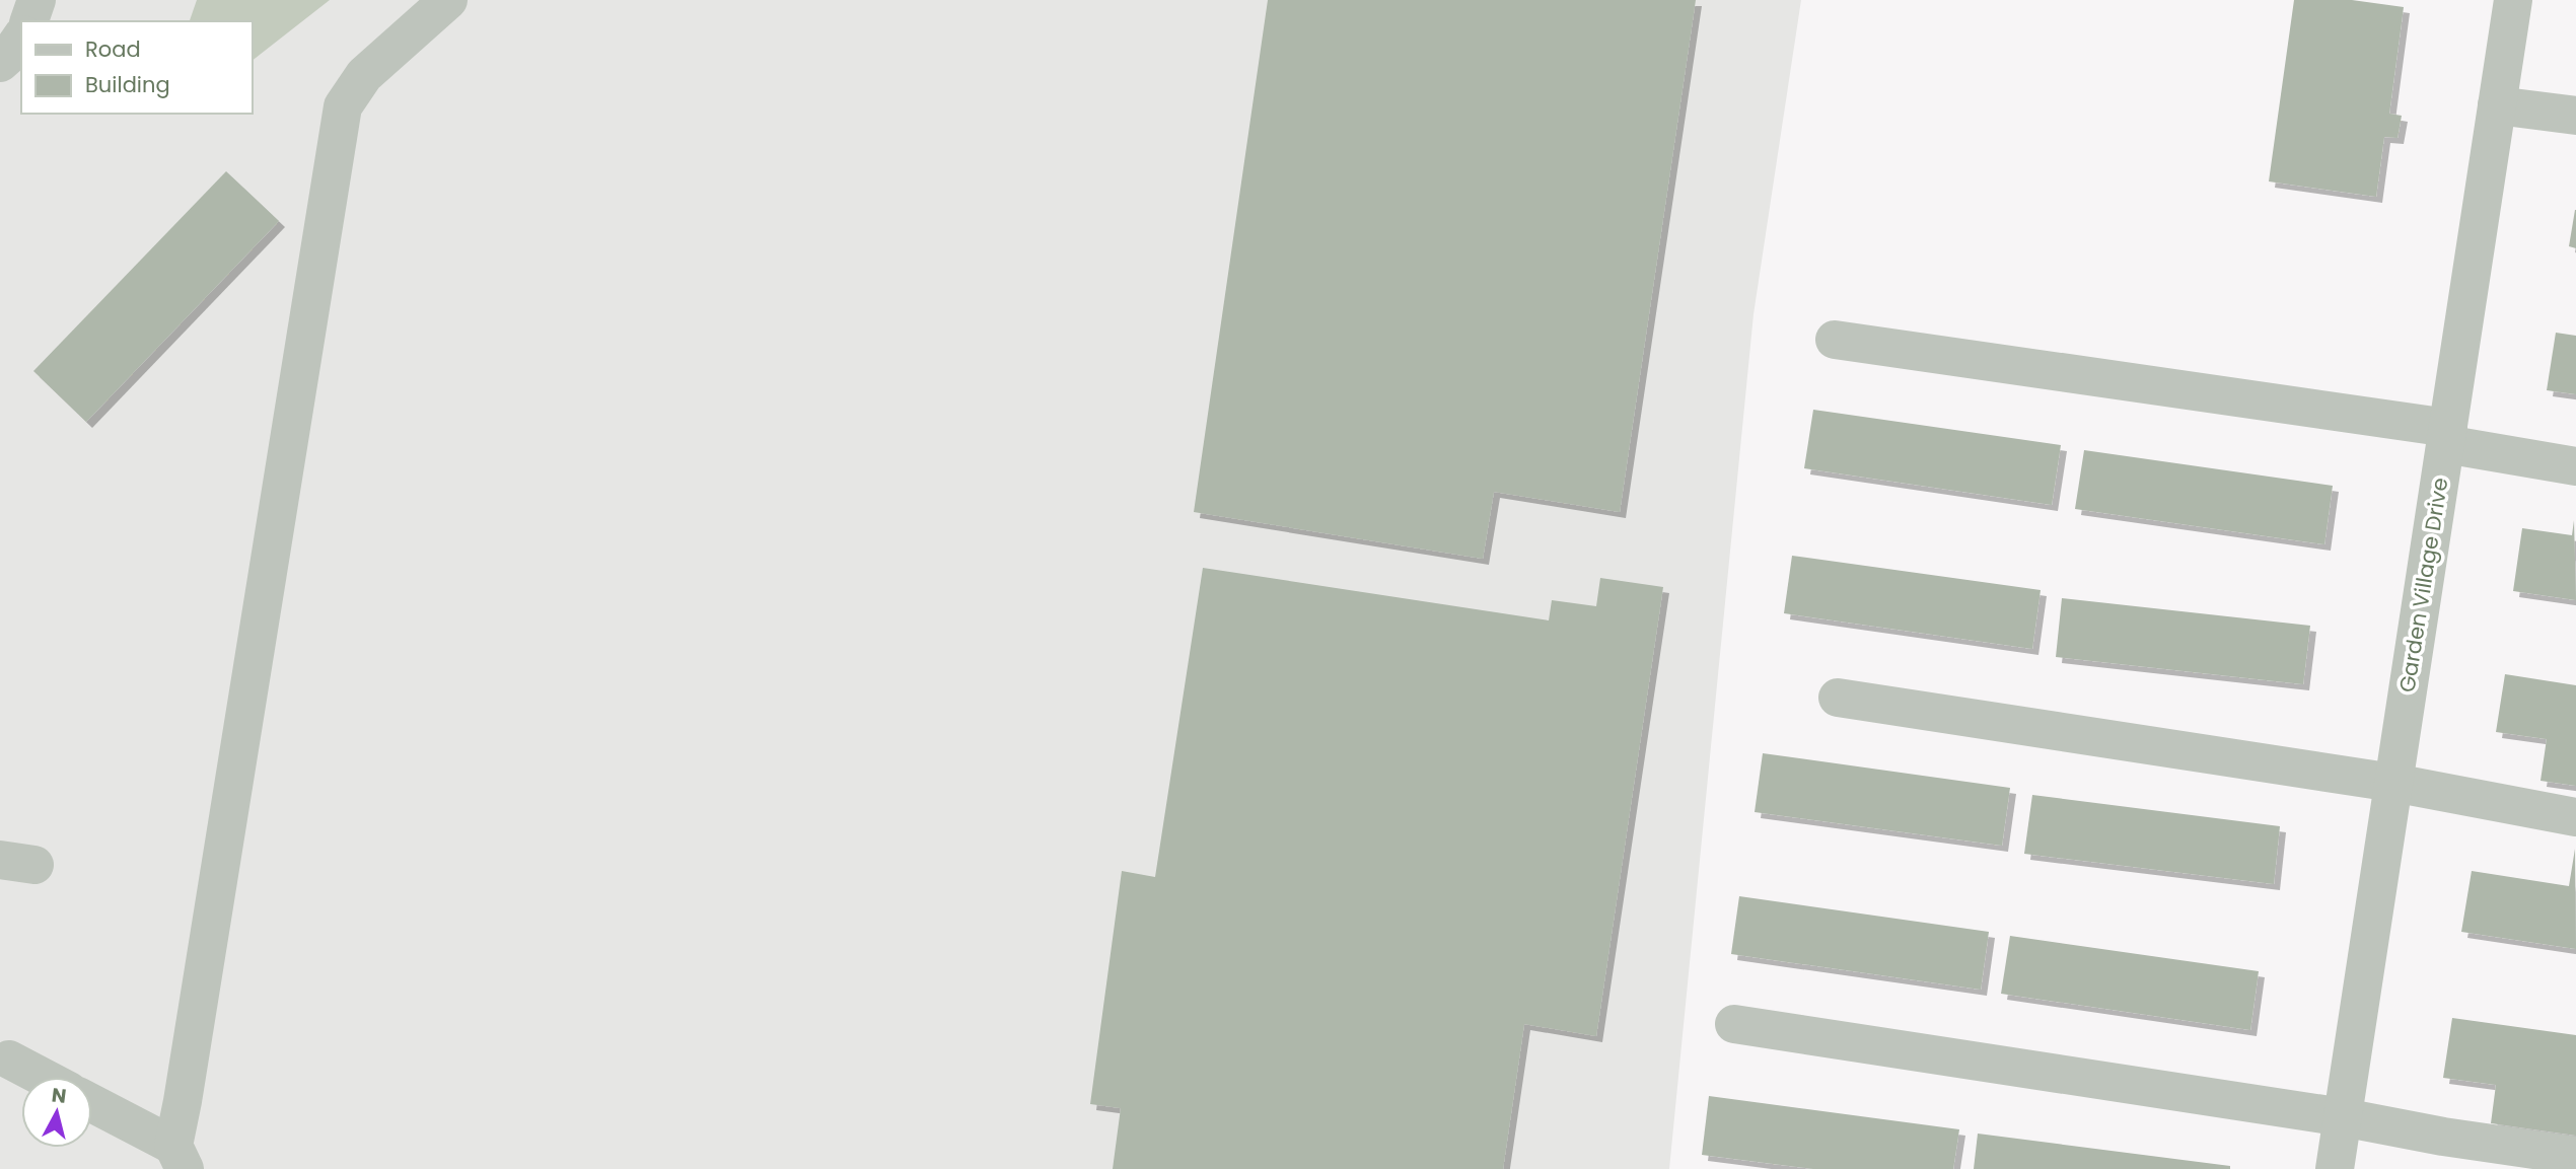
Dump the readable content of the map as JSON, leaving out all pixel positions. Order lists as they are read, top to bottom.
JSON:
{
  "streets": {
    "street": ["Garden Village Drive"]
  },
  "legend": ["Road", "Building"],
  "north": "top"
}
